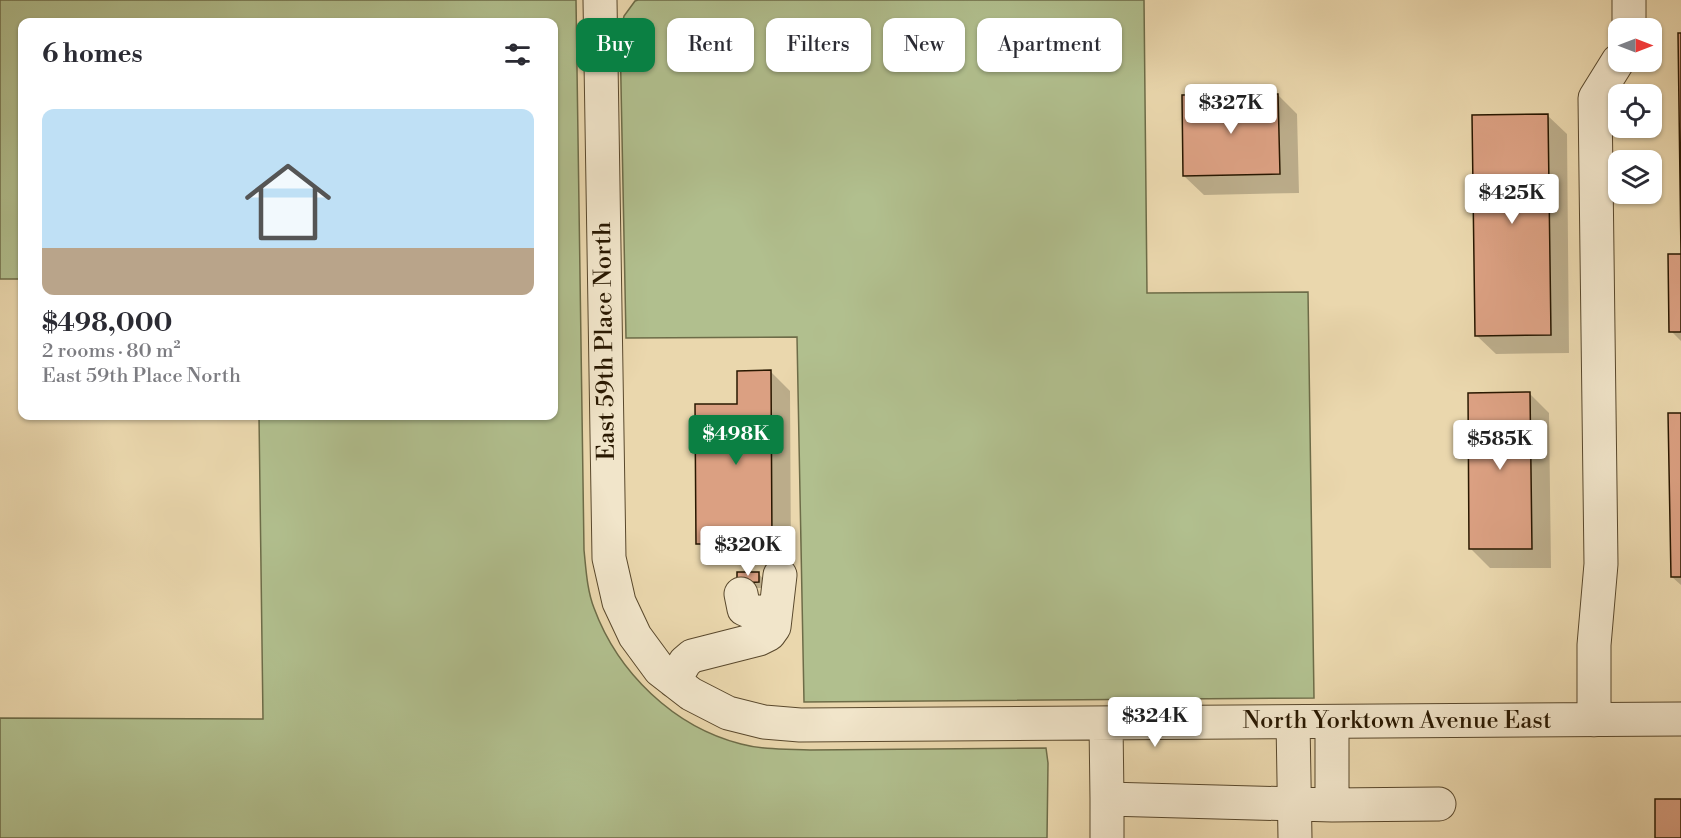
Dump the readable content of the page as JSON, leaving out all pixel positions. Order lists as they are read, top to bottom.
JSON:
{
  "streets": {
    "street": ["East 59th Place North", "North Yorktown Avenue East"]
  },
  "crossings": [
    ["East 59th Place North", "North Yorktown Avenue East"]
  ],
  "north": "right",
  "page": {
    "chip": [
      "Buy",
      "Rent",
      "Filters",
      "New",
      "Apartment"
    ],
    "heading": "6 homes",
    "price": [
      "$327K",
      "$425K",
      "$498K",
      "$585K",
      "$320K",
      "$324K"
    ],
    "list": [
      {
        "name": "$498,000",
        "note": "2 rooms · 80 m² · East 59th Place North"
      }
    ]
  }
}
